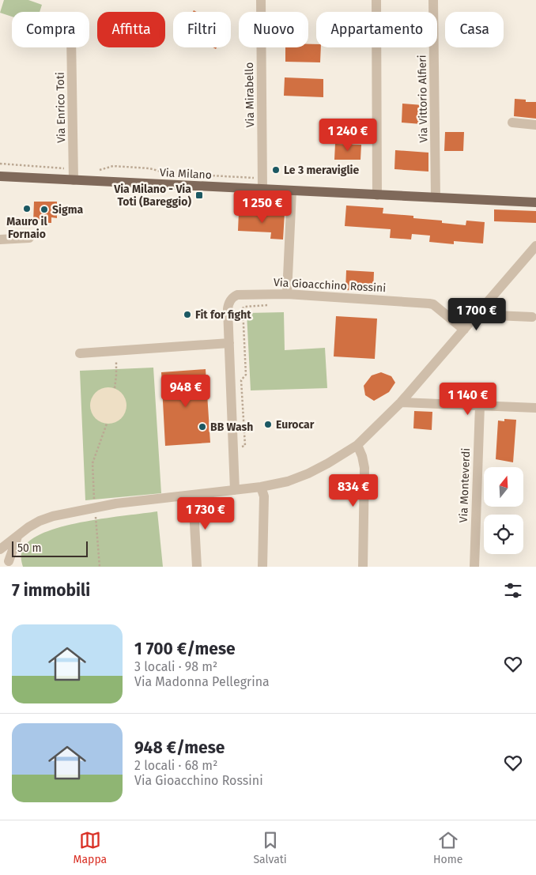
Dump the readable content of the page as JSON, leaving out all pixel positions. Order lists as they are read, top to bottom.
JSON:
{
  "streets": {
    "main road": ["Via Milano"],
    "street": [
      "Via Mirabello",
      "Via Vittorio Alfieri",
      "Via Enrico Toti",
      "Via Gioacchino Rossini",
      "Via Monteverdi"
    ]
  },
  "crossings": [
    ["Via Mirabello", "Via Milano"],
    ["Via Vittorio Alfieri", "Via Milano"],
    ["Via Enrico Toti", "Via Milano"]
  ],
  "places": {
    "other": [
      "Le 3 meraviglie",
      "Mauro il Fornaio",
      "Sigma",
      "Fit for fight",
      "Eurocar",
      "BB Wash"
    ],
    "transit": ["Via Milano - Via Toti (Bareggio)"]
  },
  "scale_bar": "50 m",
  "north": "top",
  "page": {
    "chip": [
      "Compra",
      "Affitta",
      "Filtri",
      "Nuovo",
      "Appartamento",
      "Casa"
    ],
    "price": [
      "1 240 €",
      "1 250 €",
      "1 700 €",
      "948 €",
      "1 140 €",
      "834 €",
      "1 730 €"
    ],
    "scale": "50 m",
    "heading": "7 immobili",
    "list": [
      {
        "name": "1 700 €/mese",
        "note": "3 locali · 98 m² · Via Madonna Pellegrina"
      },
      {
        "name": "948 €/mese",
        "note": "2 locali · 68 m² · Via Gioacchino Rossini"
      }
    ],
    "tabs": ["Mappa", "Salvati", "Home"]
  }
}
